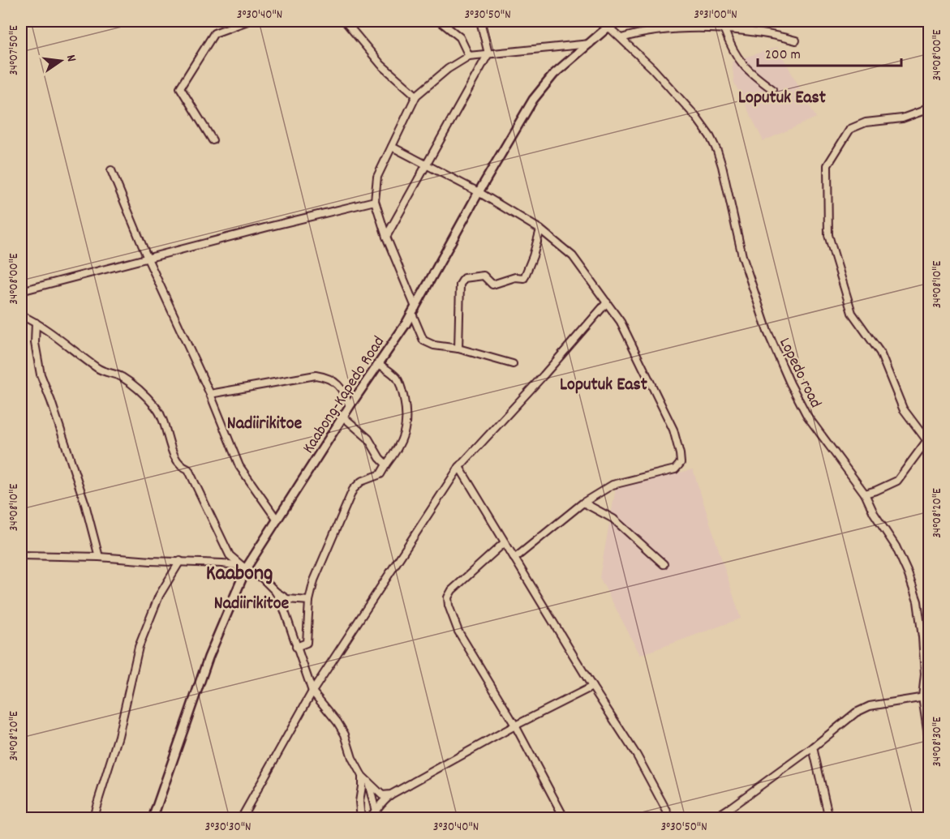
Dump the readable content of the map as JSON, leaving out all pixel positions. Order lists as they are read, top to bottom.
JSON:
{
  "streets": {
    "main road": ["Kaabong-Kapedo Road"],
    "street": ["Lopedo road"]
  },
  "crossings": [
    ["Lopedo road", "Kaabong-Kapedo Road"]
  ],
  "districts": [
    "Loputuk East",
    "Loputuk East",
    "Nadiirikitoe",
    "Kaabong",
    "Nadiirikitoe"
  ],
  "scale_bar": "200 m",
  "north": "right",
  "coordinates": [
    "3°30'40\"N",
    "3°30'50\"N",
    "3°31'00\"N",
    "34°07'50\"E",
    "34°08'00\"E",
    "34°08'10\"E",
    "34°08'20\"E",
    "34°08'30\"E",
    "3°30'30\"N"
  ]
}
